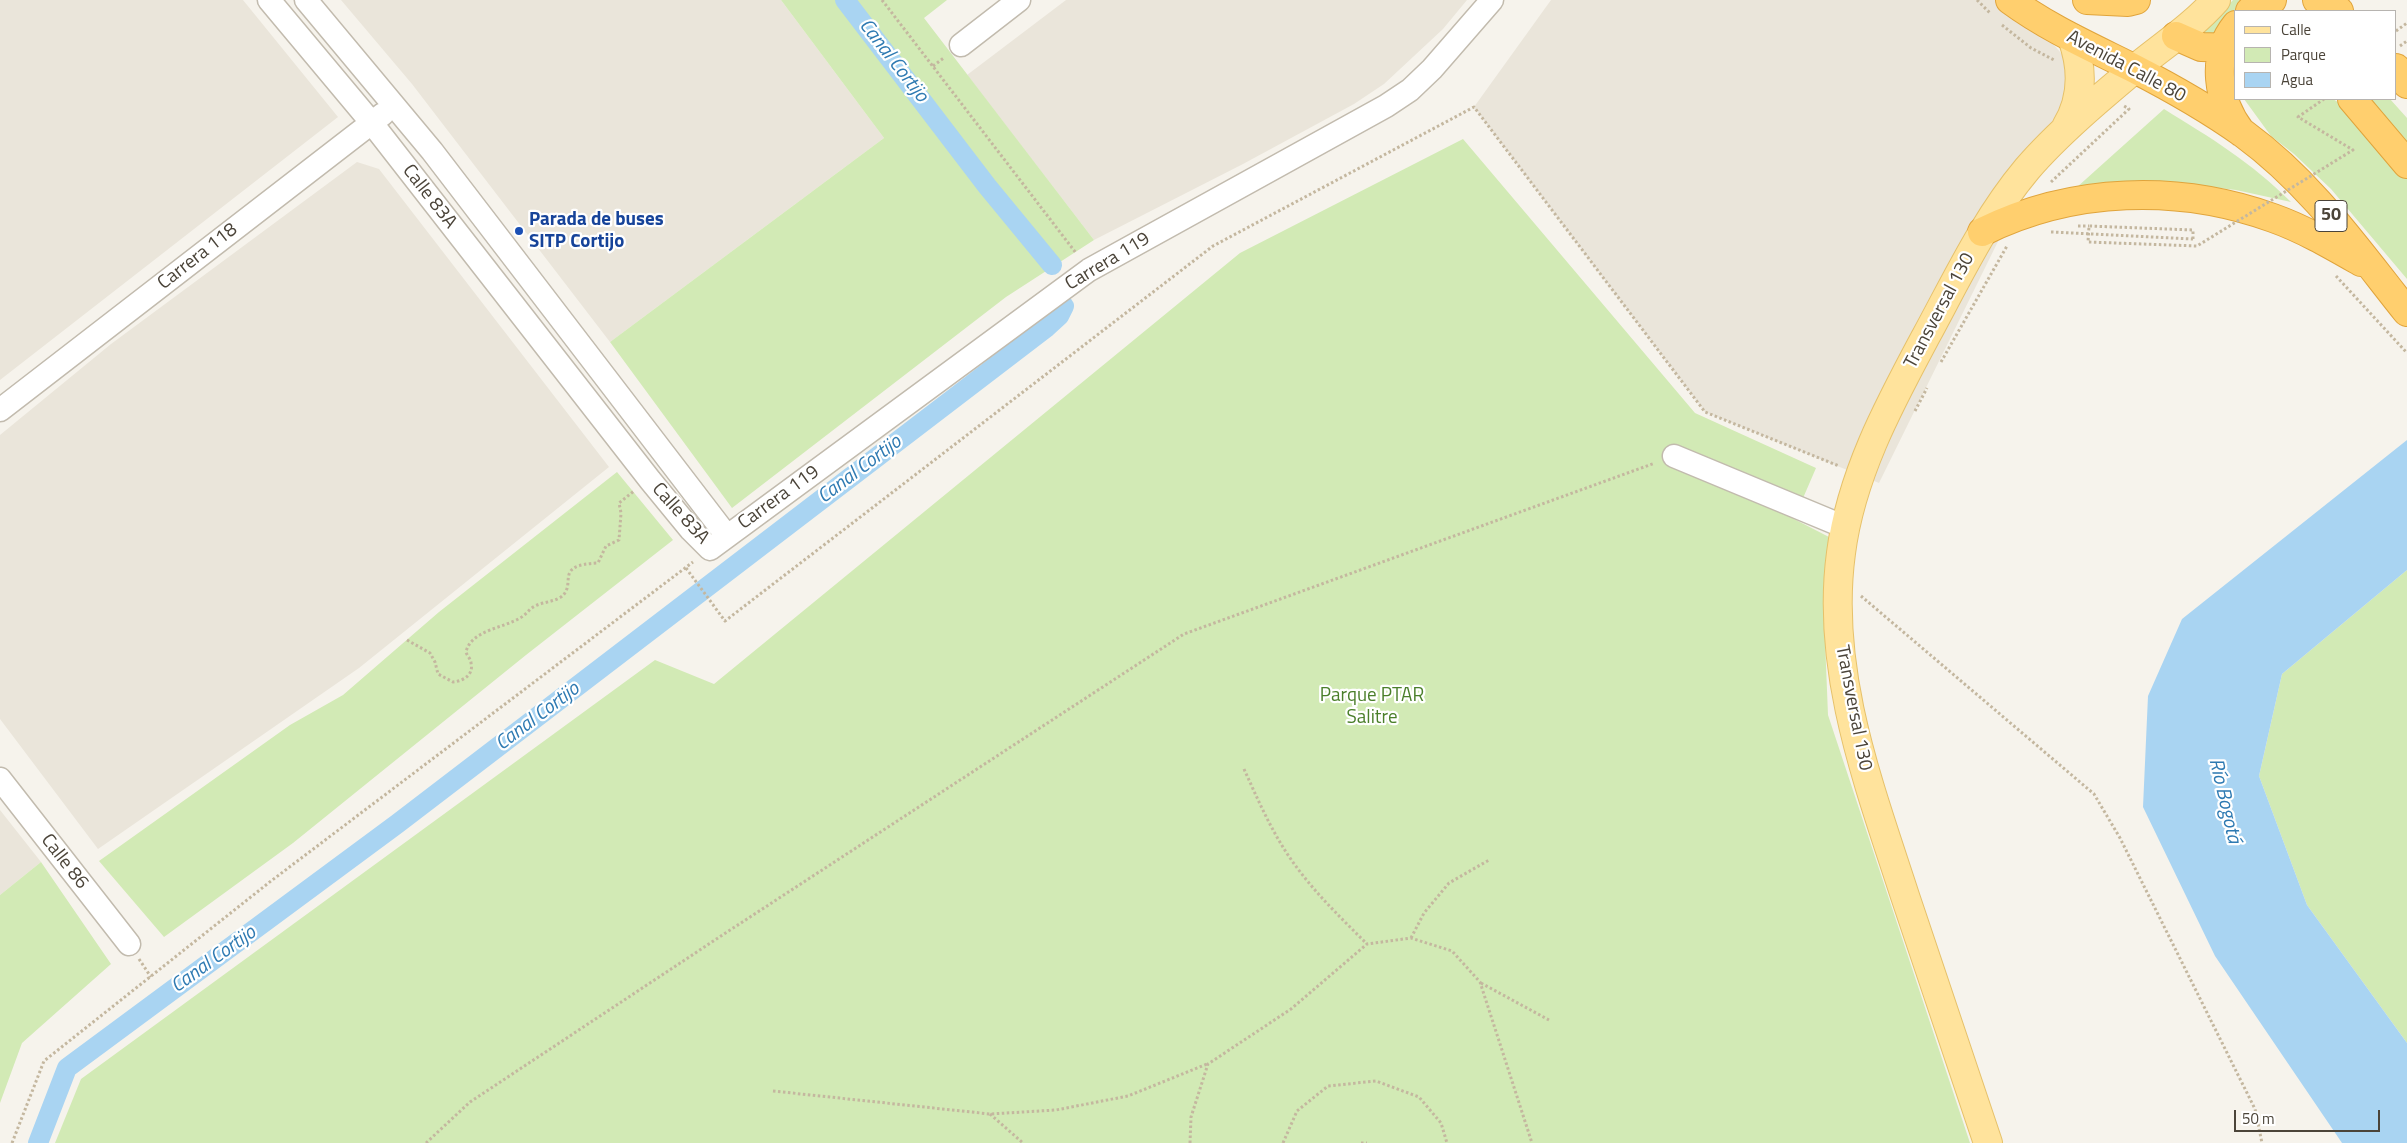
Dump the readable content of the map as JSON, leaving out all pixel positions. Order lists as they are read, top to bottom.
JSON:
{
  "streets": {
    "highway": ["Avenida Calle 80", "50"],
    "main road": ["Transversal 130"],
    "street": [
      "Calle 83A",
      "Carrera 118",
      "Carrera 119",
      "Calle 86"
    ]
  },
  "crossings": [
    ["Avenida Calle 80", "50"],
    ["Avenida Calle 80", "Transversal 130"],
    ["Calle 83A", "Carrera 118"],
    ["Calle 83A", "Carrera 119"]
  ],
  "water": ["Canal Cortijo", "Río Bogotá"],
  "parks": ["Parque PTAR Salitre"],
  "places": ["Parada de buses SITP Cortijo"],
  "legend": ["Calle", "Parque", "Agua"],
  "scale_bar": "50 m"
}
